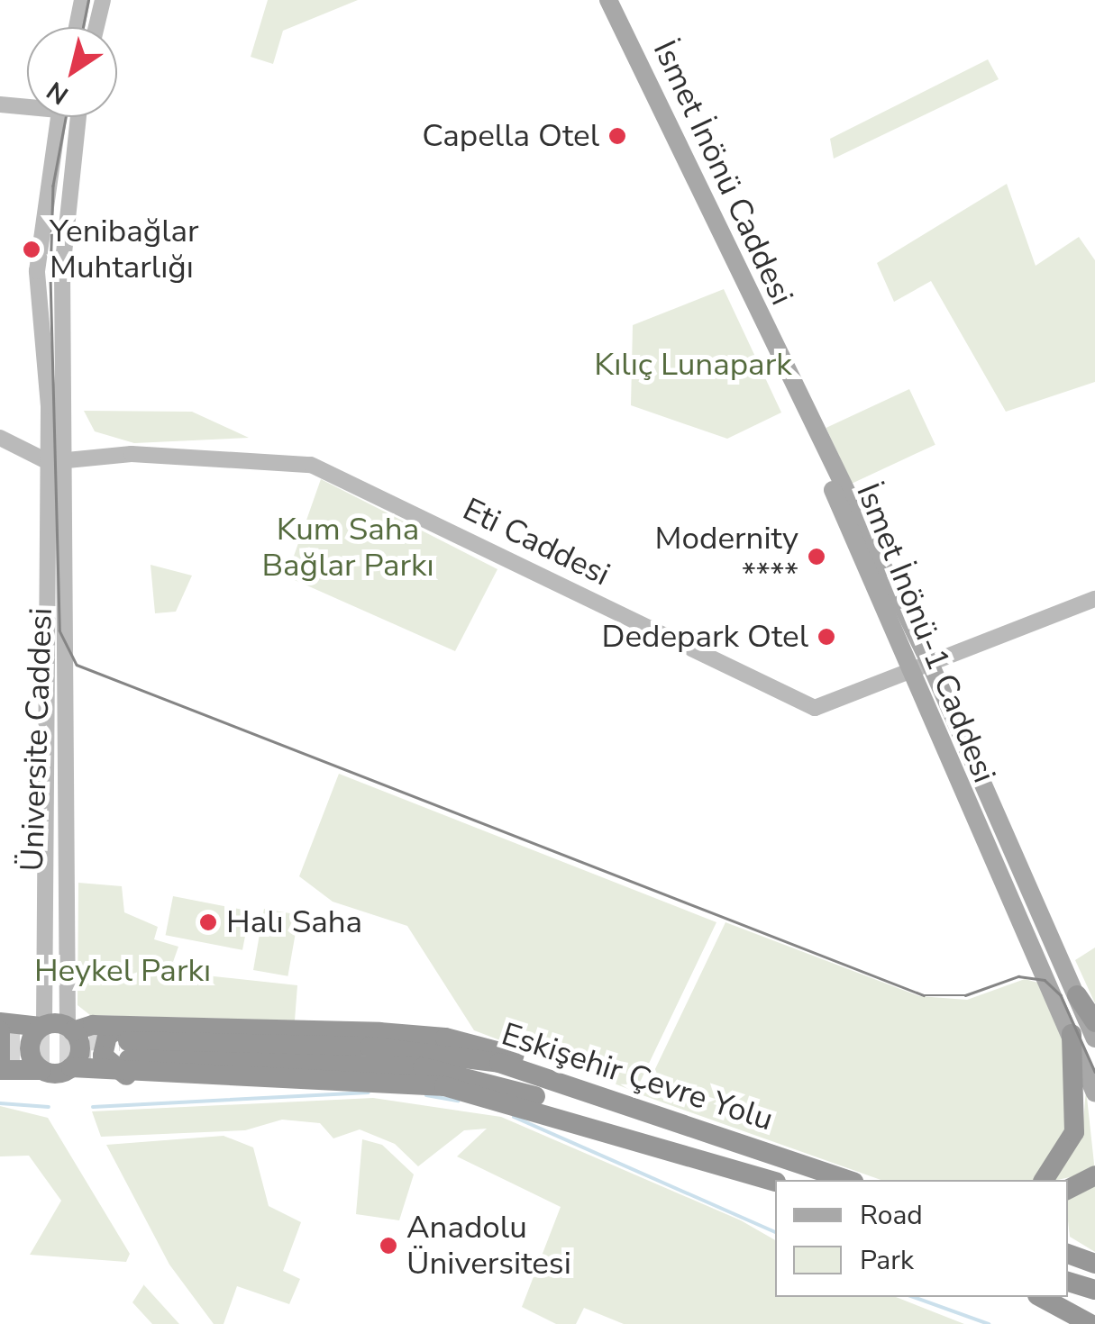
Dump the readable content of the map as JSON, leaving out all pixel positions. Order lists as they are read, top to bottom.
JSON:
{
  "streets": {
    "highway": ["Eskişehir Çevre Yolu"],
    "main road": [
      "İsmet İnönü Caddesi",
      "Eti Caddesi",
      "İsmet İnönü-1 Caddesi",
      "Üniversite Caddesi"
    ]
  },
  "crossings": [
    ["İsmet İnönü Caddesi", "İsmet İnönü-1 Caddesi"],
    ["Eti Caddesi", "İsmet İnönü-1 Caddesi"],
    ["Eti Caddesi", "Üniversite Caddesi"]
  ],
  "parks": ["Kılıç Lunapark", "Kum Saha Bağlar Parkı", "Heykel Parkı"],
  "places": [
    "Capella Otel",
    "Yenibağlar Muhtarlığı",
    "Modernity ****",
    "Dedepark Otel",
    "Halı Saha",
    "Anadolu Üniversitesi"
  ],
  "legend": ["Road", "Park"],
  "north": "bottom left"
}
